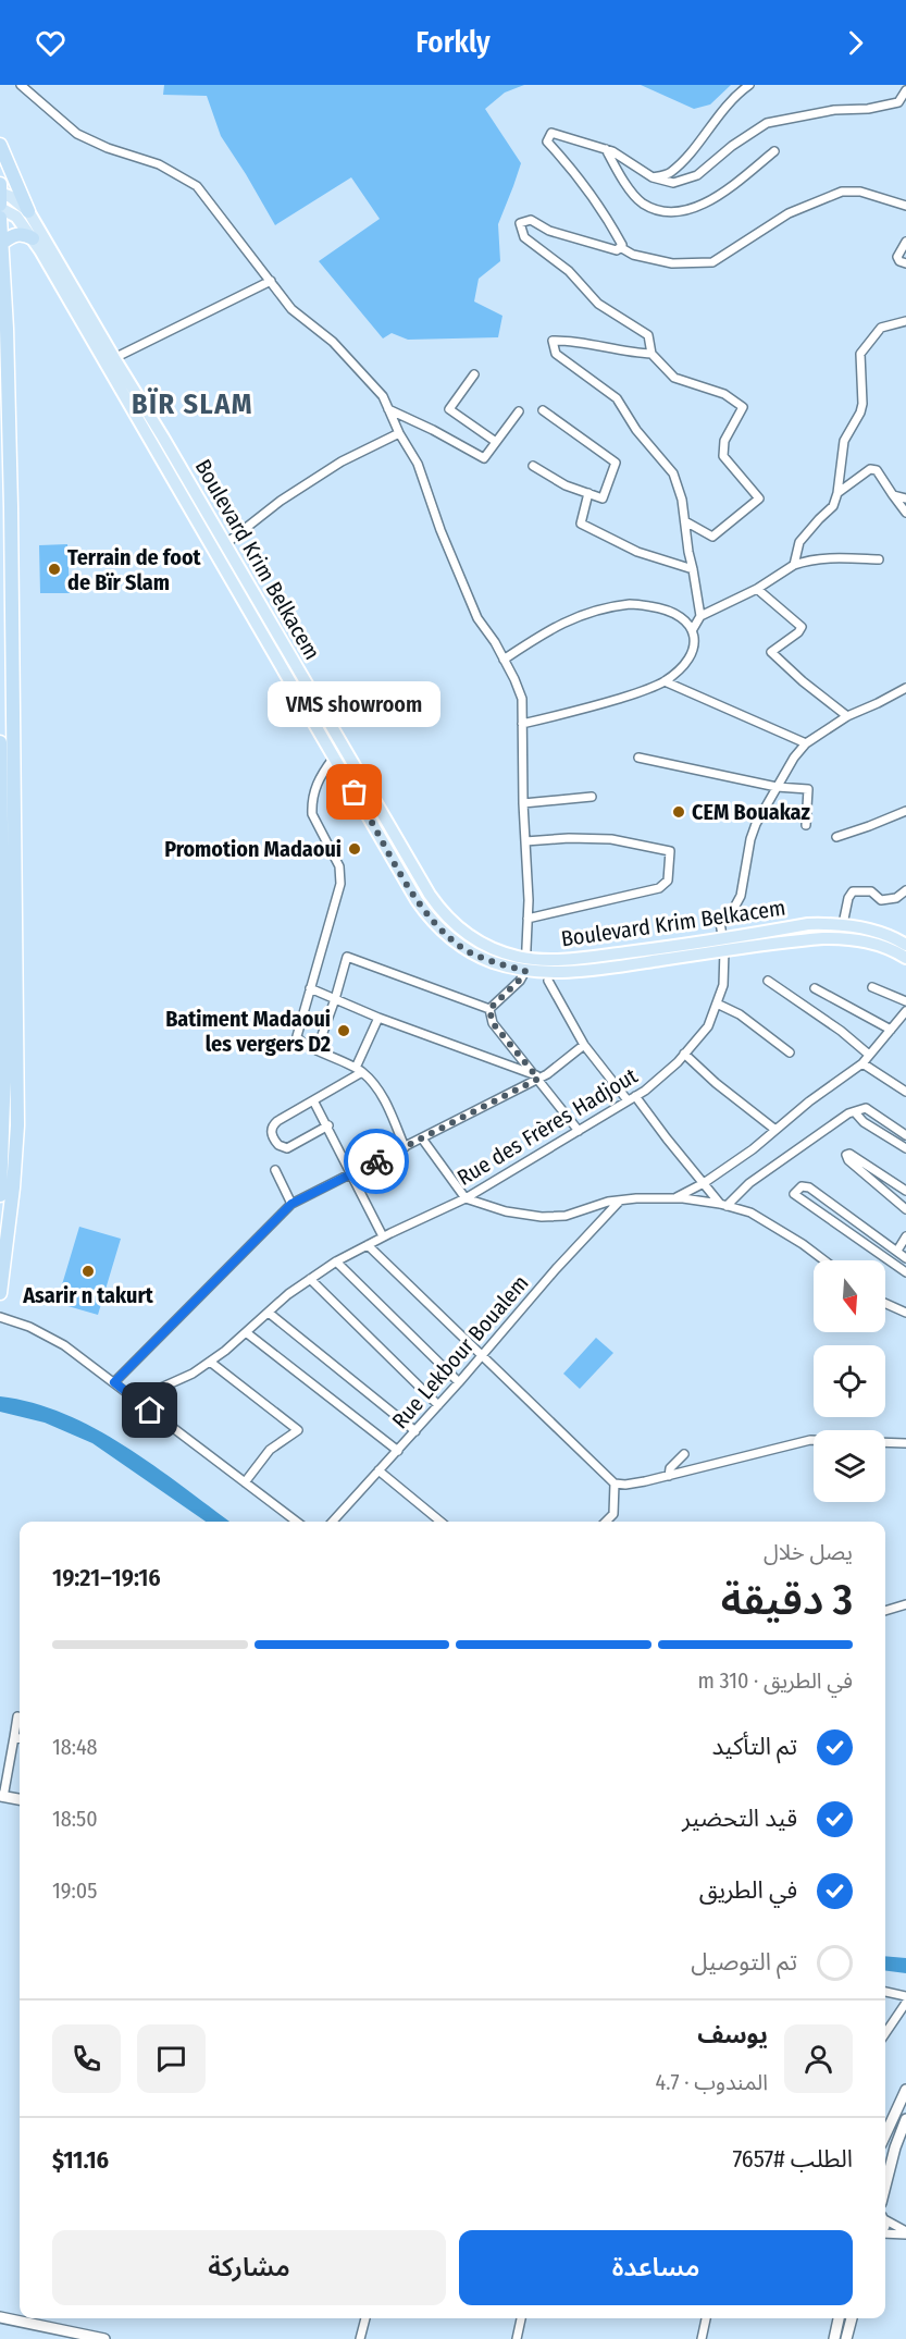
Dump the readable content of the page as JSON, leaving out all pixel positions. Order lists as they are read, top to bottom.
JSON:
{
  "streets": {
    "main road": ["Boulevard Krim Belkacem"],
    "street": ["Rue des Frères Hadjout", "Rue Lekbour Boualem"]
  },
  "crossings": [
    ["Boulevard Krim Belkacem", "Rue des Frères Hadjout"]
  ],
  "districts": ["BÏR SLAM"],
  "places": [
    "Terrain de foot de Bïr Slam",
    "VMS showroom",
    "CEM Bouakaz",
    "Promotion Madaoui",
    "Batiment Madaoui les vergers D2",
    "Asarir n takurt"
  ],
  "north": "bottom",
  "page": {
    "header": "Forkly",
    "bubble": "VMS showroom",
    "heading": ["3 دقيقة", "يصل خلال", "19:16–19:21"],
    "panel": [
      "يوسف",
      "المندوب · 4.7",
      "الطلب #7657",
      "$11.16"
    ],
    "bar": "في الطريق · 310 m",
    "list": [
      ["تم التأكيد", "18:48"],
      ["قيد التحضير", "18:50"],
      ["في الطريق", "19:05"],
      "تم التوصيل"
    ],
    "buttons": ["مساعدة", "مشاركة"]
  }
}
